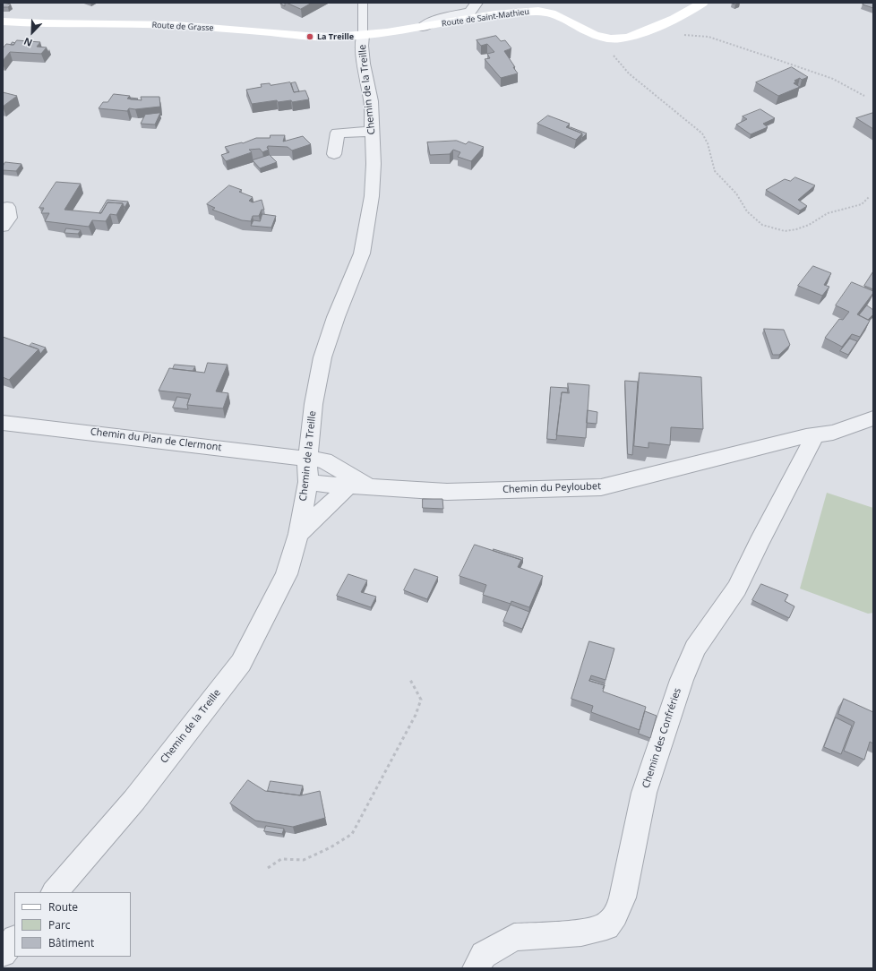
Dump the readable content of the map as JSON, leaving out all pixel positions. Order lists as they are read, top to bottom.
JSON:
{
  "streets": {
    "street": [
      "Route de Saint-Mathieu",
      "Route de Grasse",
      "Chemin de la Treille",
      "Chemin du Plan de Clermont",
      "Chemin du Peyloubet",
      "Chemin des Confréries"
    ]
  },
  "crossings": [
    ["Route de Saint-Mathieu", "Route de Grasse"],
    ["Route de Saint-Mathieu", "Chemin de la Treille"],
    ["Route de Grasse", "Chemin de la Treille"],
    ["Chemin de la Treille", "Chemin du Plan de Clermont"],
    ["Chemin de la Treille", "Chemin du Peyloubet"],
    ["Chemin du Plan de Clermont", "Chemin du Peyloubet"],
    ["Chemin du Peyloubet", "Chemin des Confréries"]
  ],
  "places": ["La Treille"],
  "legend": ["Route", "Parc", "Bâtiment"],
  "north": "bottom left"
}
